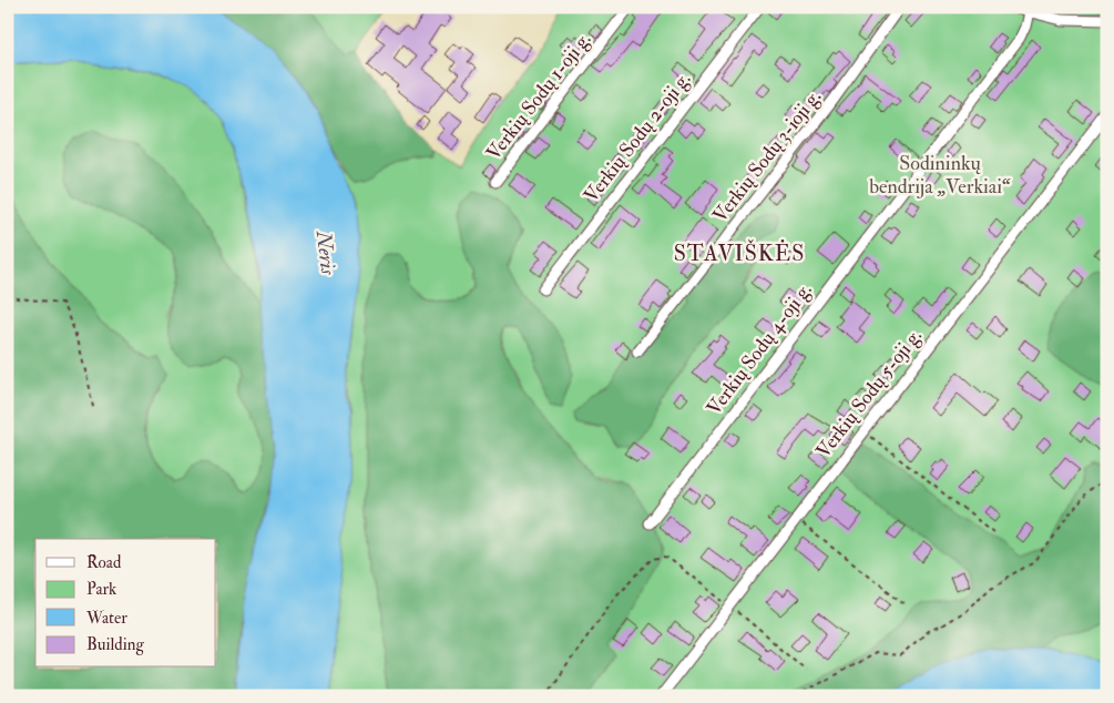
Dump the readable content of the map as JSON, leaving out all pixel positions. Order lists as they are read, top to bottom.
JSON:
{
  "streets": {
    "street": [
      "Verkių Sodų 1-oji g.",
      "Verkių Sodų 2-oji g.",
      "Verkių Sodų 3-ioji g.",
      "Verkių Sodų 4-oji g.",
      "Verkių Sodų 5-oji g."
    ]
  },
  "districts": ["STAVIŠKĖS"],
  "water": ["Neris"],
  "parks": ["Sodininkų bendrija „Verkiai“"],
  "legend": [
    "Road",
    "Park",
    "Water",
    "Building"
  ]
}
